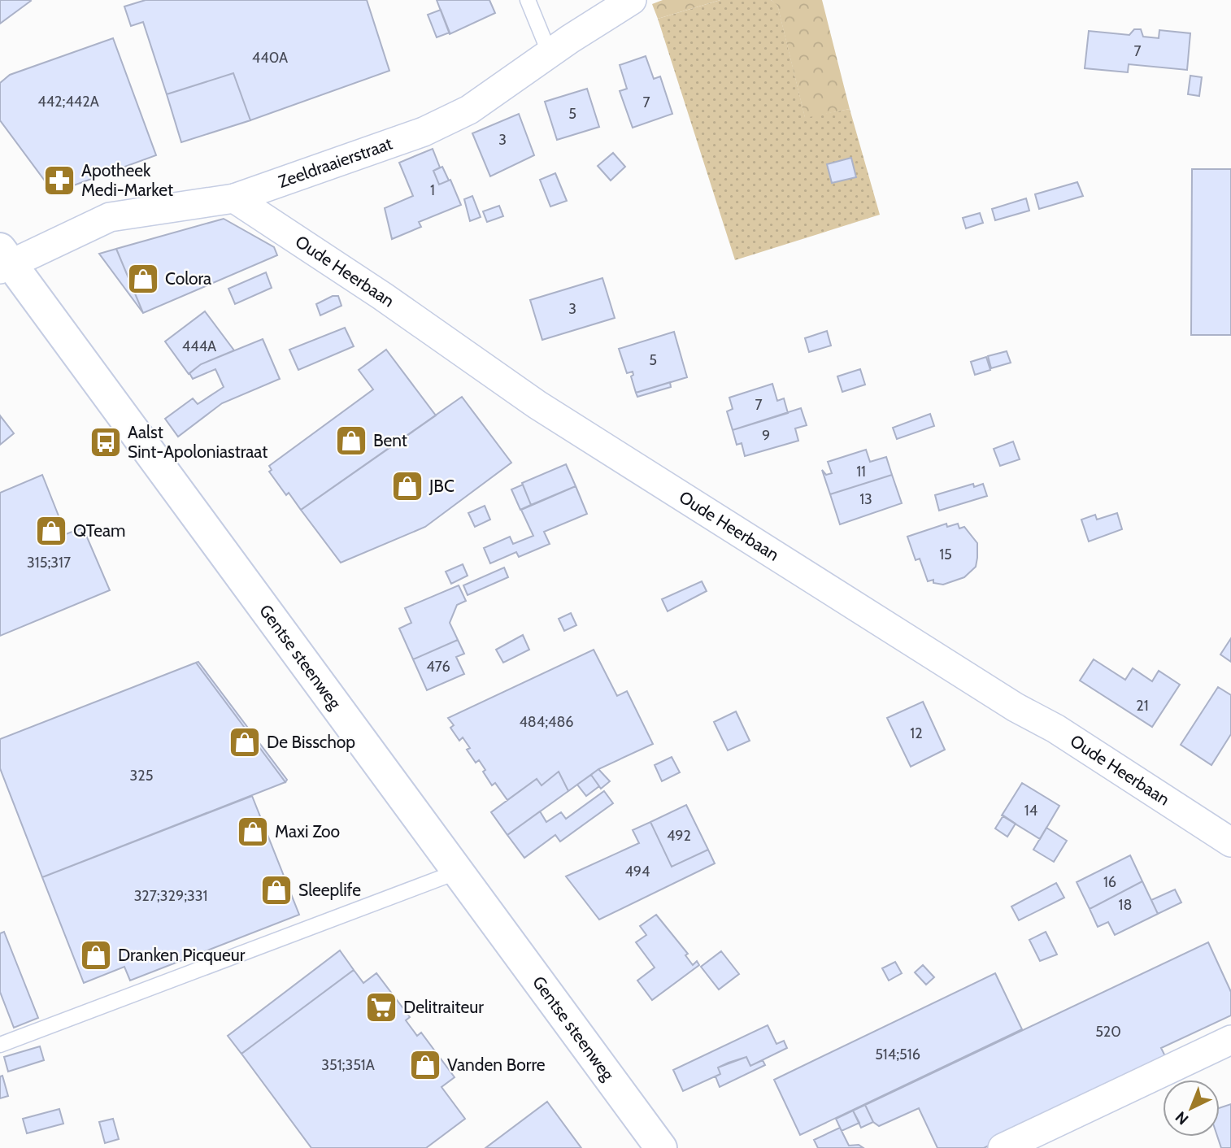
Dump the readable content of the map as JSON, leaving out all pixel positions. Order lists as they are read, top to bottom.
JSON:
{
  "streets": {
    "main road": ["Gentse steenweg"],
    "street": ["Zeeldraaierstraat", "Oude Heerbaan"]
  },
  "crossings": [
    ["Zeeldraaierstraat", "Oude Heerbaan"],
    ["Zeeldraaierstraat", "Gentse steenweg"]
  ],
  "places": {
    "pharmacy": ["Apotheek Medi-Market"],
    "shop": [
      "Colora",
      "Bent",
      "JBC",
      "QTeam",
      "De Bisschop",
      "Maxi Zoo",
      "Sleeplife",
      "Dranken Picqueur",
      "Vanden Borre"
    ],
    "bus stop": ["Aalst Sint-Apoloniastraat"],
    "supermarket": ["Delitraiteur"]
  },
  "house_numbers": [
    "7",
    "440A",
    "442;442A",
    "7",
    "5",
    "3",
    "1",
    "3",
    "444A",
    "5",
    "7",
    "9",
    "11",
    "13",
    "15",
    "315;317",
    "476",
    "21",
    "484;486",
    "12",
    "325",
    "14",
    "492",
    "494",
    "16",
    "327;329;331",
    "18",
    "520",
    "514;516",
    "351;351A"
  ],
  "north": "bottom left"
}
